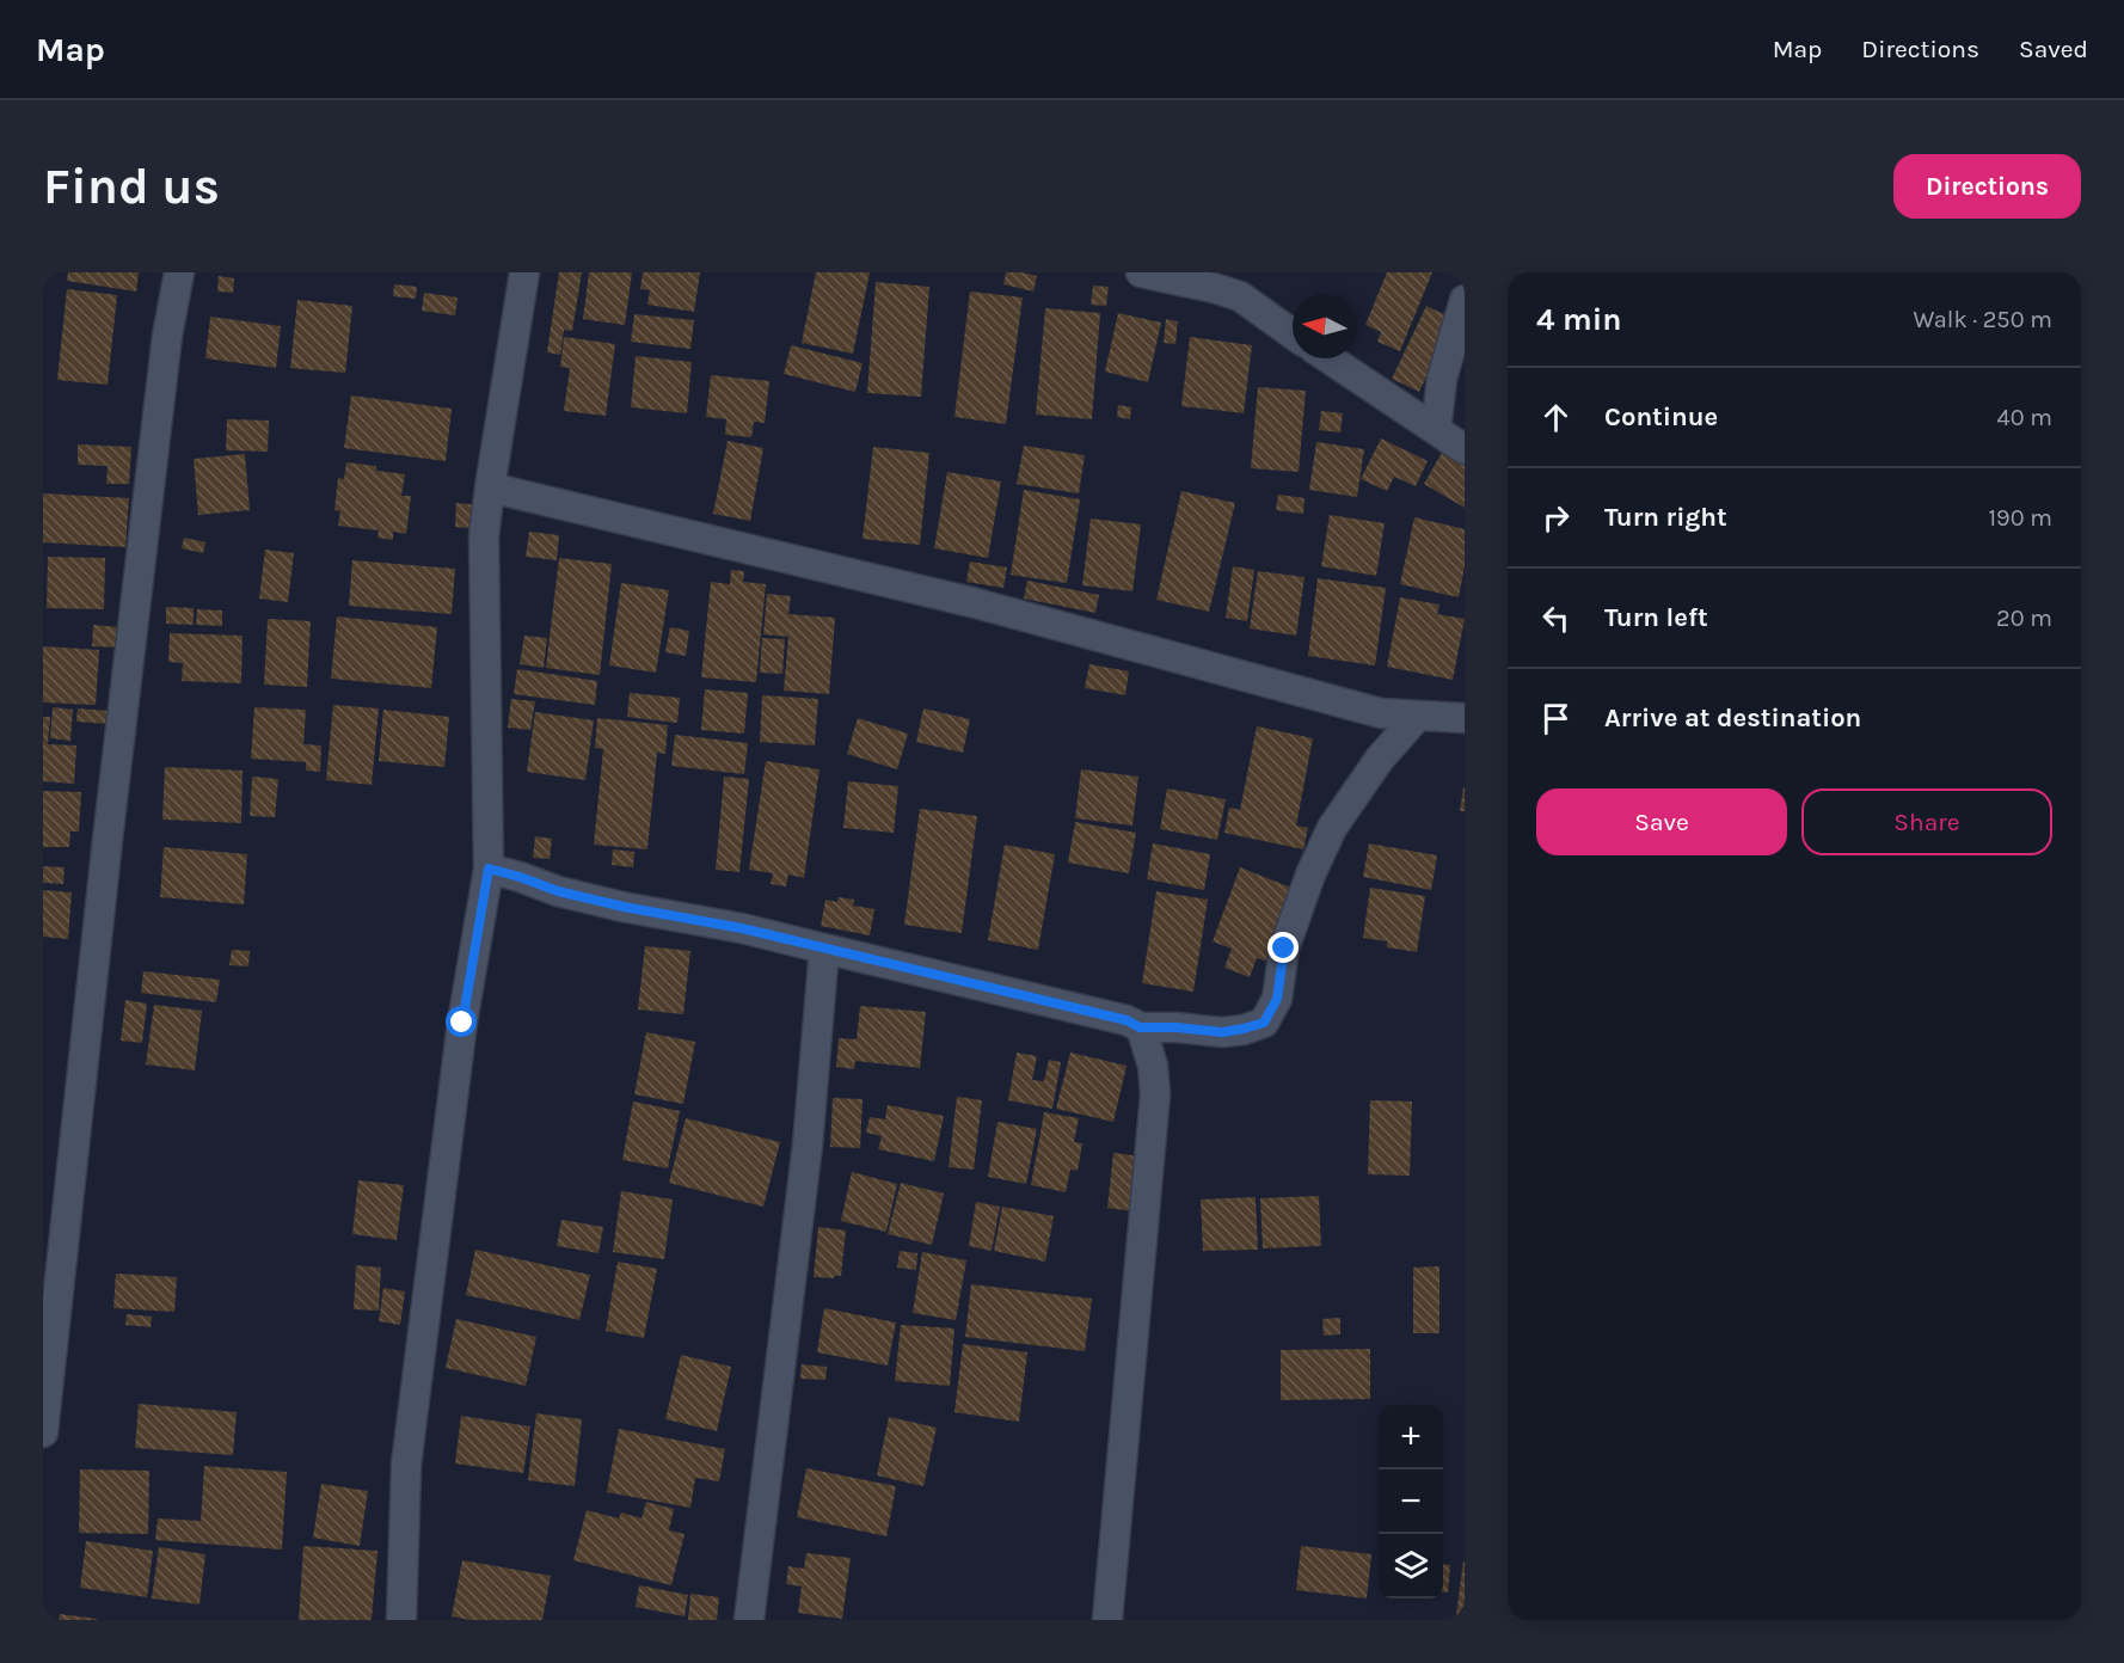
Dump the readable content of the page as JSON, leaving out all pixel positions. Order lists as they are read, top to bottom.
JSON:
{
  "north": "left",
  "page": {
    "header": "Map",
    "nav": ["Map", "Directions", "Saved"],
    "buttons": [
      "Directions",
      ["Save", "Share"]
    ],
    "title": "Find us",
    "heading": ["4 min", "Walk · 250 m"],
    "list": [
      ["Continue", "40 m"],
      ["Turn right", "190 m"],
      ["Turn left", "20 m"],
      "Arrive at destination"
    ],
    "map_buttons": ["+", "−"]
  }
}
